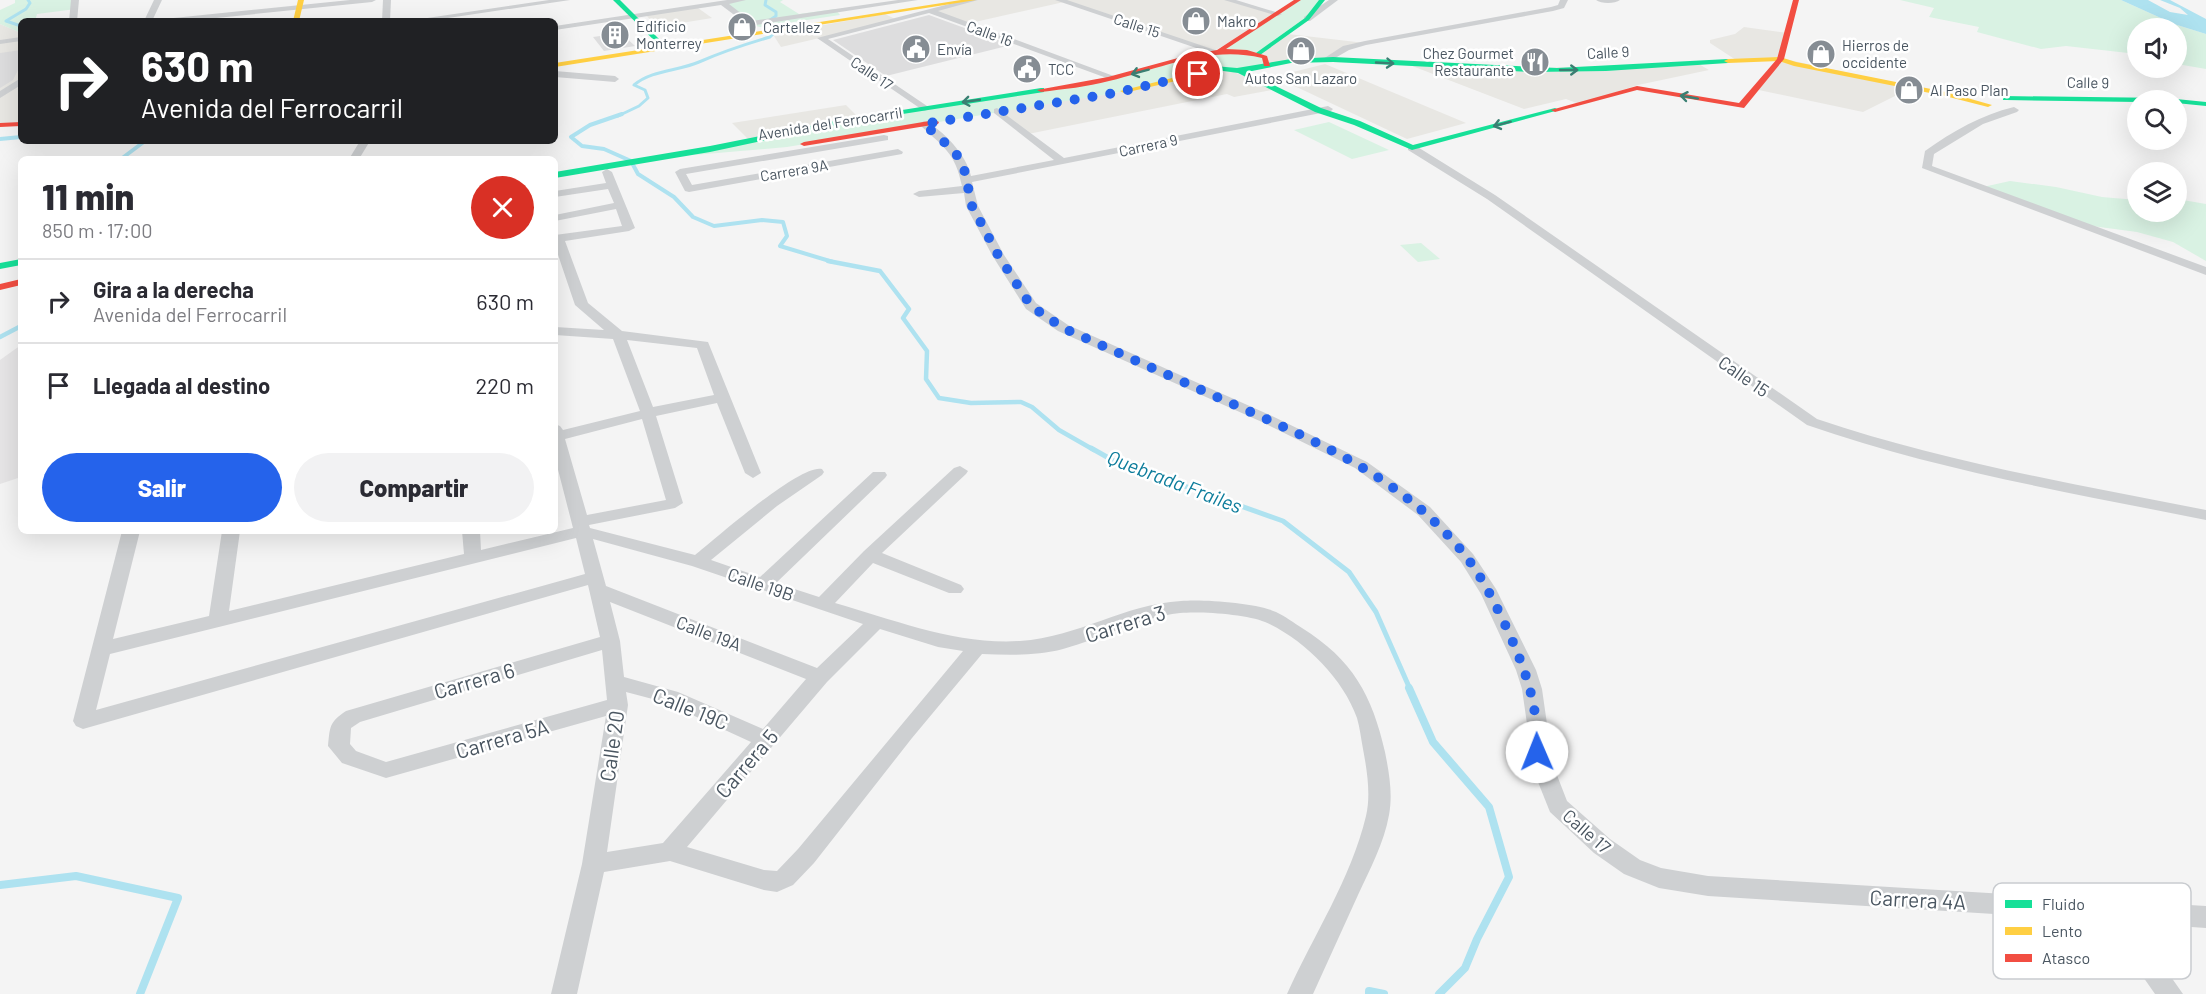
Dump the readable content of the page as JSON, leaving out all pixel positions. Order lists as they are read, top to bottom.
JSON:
{
  "streets": {
    "main road": ["Calle 15", "Calle 9", "Avenida del Ferrocarril"],
    "street": [
      "Calle 16",
      "Calle 17",
      "Carrera 9",
      "Carrera 9A",
      "Calle 19B",
      "Carrera 3",
      "Calle 19A",
      "Carrera 6",
      "Calle 19C",
      "Carrera 5A",
      "Calle 20",
      "Carrera 5",
      "Carrera 4A"
    ]
  },
  "crossings": [
    ["Calle 15", "Avenida del Ferrocarril"],
    ["Calle 15", "Carrera 9"],
    ["Calle 16", "Calle 17"],
    ["Calle 16", "Avenida del Ferrocarril"],
    ["Calle 17", "Avenida del Ferrocarril"],
    ["Calle 17", "Carrera 9"],
    ["Calle 17", "Carrera 4A"],
    ["Avenida del Ferrocarril", "Carrera 9A"],
    ["Calle 19B", "Carrera 3"],
    ["Calle 19B", "Calle 20"],
    ["Calle 19B", "Carrera 5"],
    ["Calle 19A", "Calle 20"],
    ["Calle 19A", "Carrera 5"],
    ["Carrera 6", "Carrera 5A"],
    ["Carrera 6", "Calle 20"],
    ["Calle 19C", "Calle 20"],
    ["Calle 19C", "Carrera 5"],
    ["Carrera 5A", "Calle 20"]
  ],
  "water": ["Quebrada Frailes"],
  "places": {
    "shop": [
      "Makro",
      "Cartellez",
      "Autos San Lazaro",
      "Hierros de occidente",
      "Al Paso Plan"
    ],
    "building": ["Edificio Monterrey"],
    "public building": ["Envía", "TCC"],
    "restaurant": ["Chez Gourmet Restaurante"]
  },
  "legend": ["Fluido", "Lento", "Atasco"],
  "page": {
    "turn": ["630 m", "Avenida del Ferrocarril"],
    "heading": ["11 min", "850 m · 17:00"],
    "list": [
      {
        "name": "Gira a la derecha",
        "note": "Avenida del Ferrocarril",
        "value": "630 m"
      },
      {
        "name": "Llegada al destino",
        "value": "220 m"
      }
    ],
    "buttons": ["Salir", "Compartir"]
  }
}
